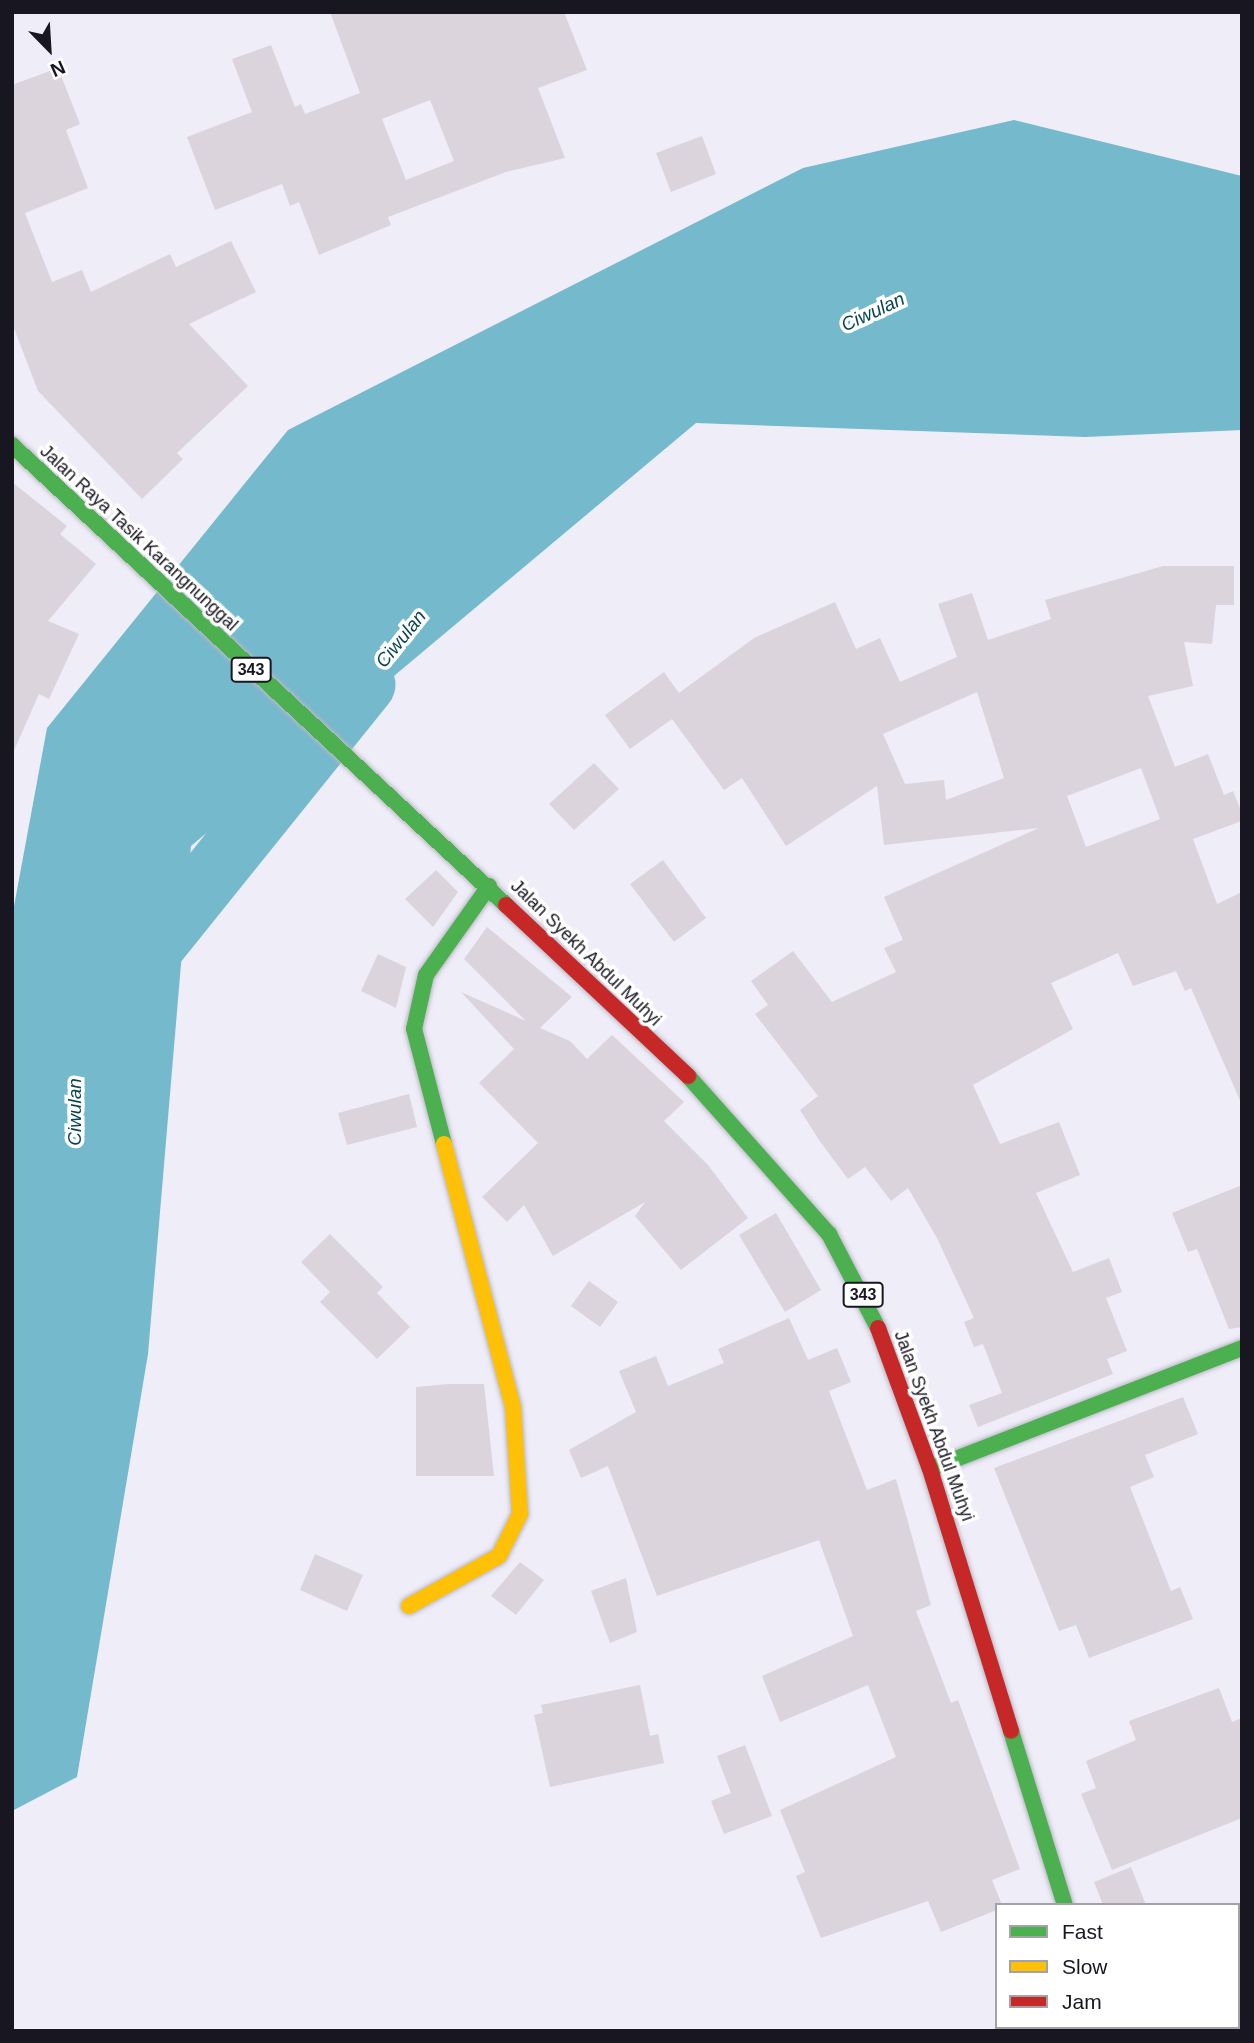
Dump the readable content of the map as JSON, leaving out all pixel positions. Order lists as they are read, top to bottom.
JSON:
{
  "streets": {
    "main road": ["Jalan Raya Tasik Karangnunggal", "343", "Jalan Syekh Abdul Muhyi"]
  },
  "crossings": [
    ["Jalan Raya Tasik Karangnunggal", "Jalan Syekh Abdul Muhyi"]
  ],
  "water": ["Ciwulan"],
  "legend": ["Fast", "Slow", "Jam"],
  "north": "bottom right"
}
